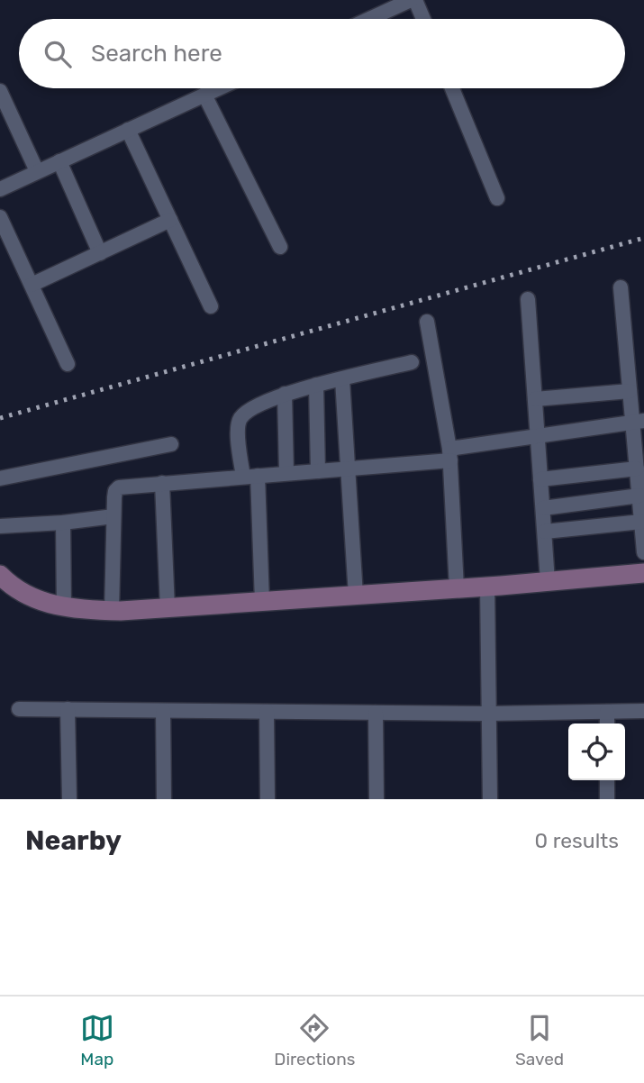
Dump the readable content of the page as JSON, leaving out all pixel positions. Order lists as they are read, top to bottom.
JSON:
{
  "page": {
    "search": "Search here",
    "heading": ["Nearby", "0 results"],
    "nav": ["Map", "Directions", "Saved"]
  }
}
